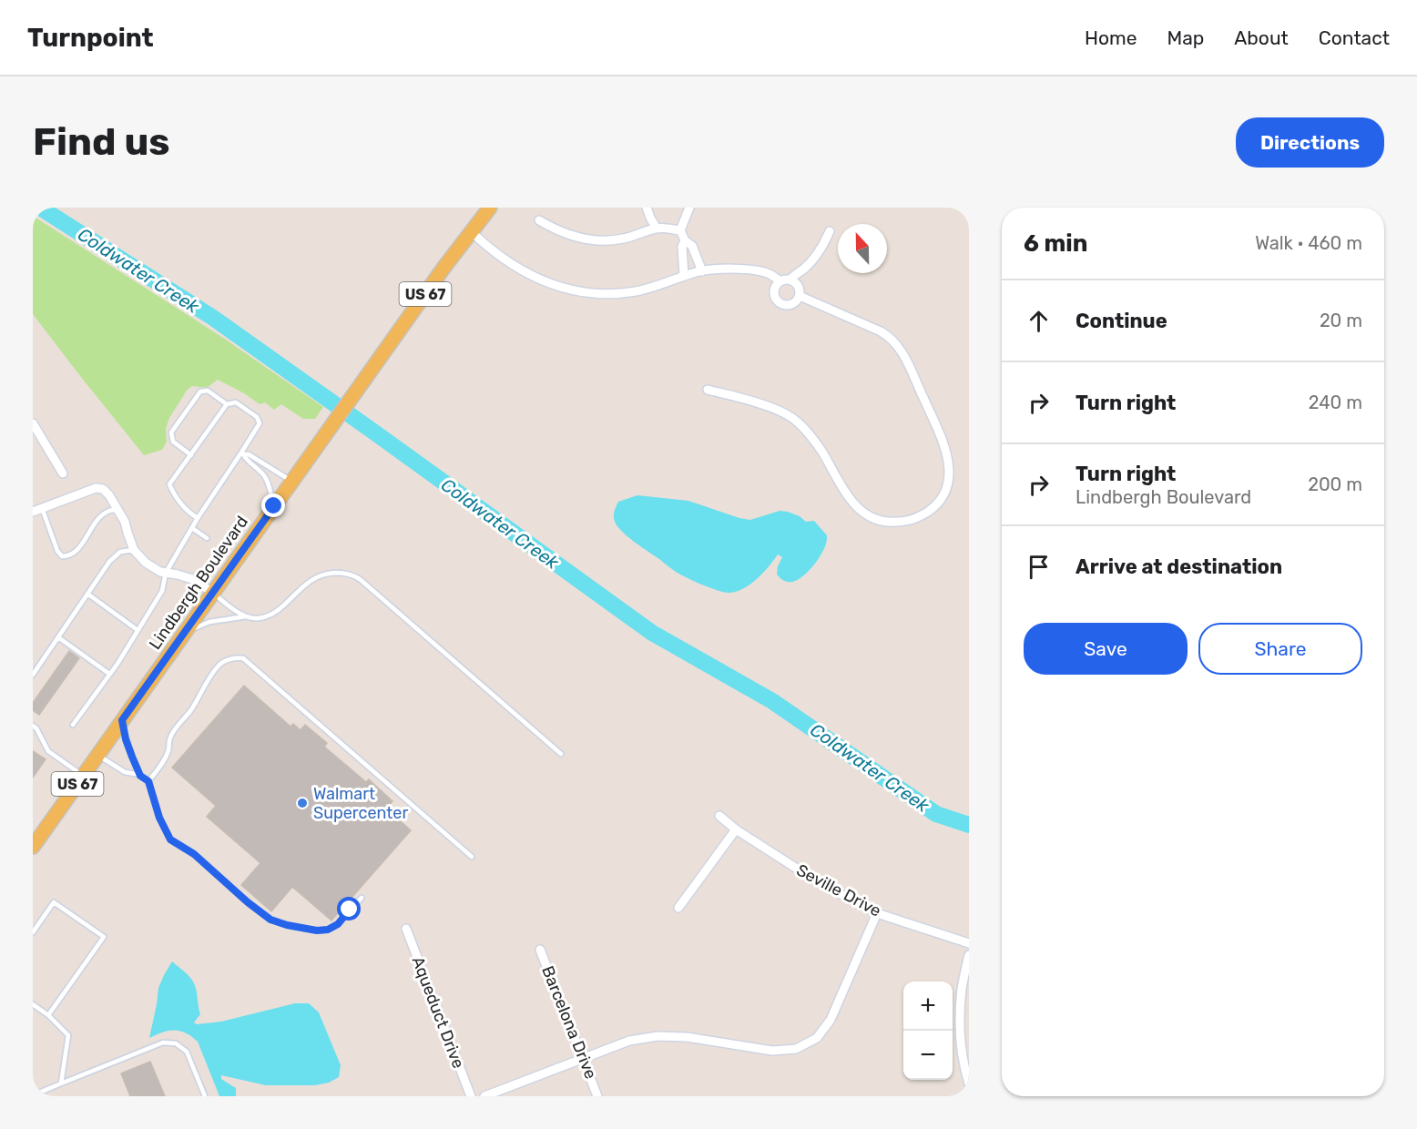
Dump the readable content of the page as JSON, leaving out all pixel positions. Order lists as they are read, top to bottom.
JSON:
{
  "streets": {
    "main road": ["US 67", "Lindbergh Boulevard"],
    "street": ["Seville Drive", "Aqueduct Drive", "Barcelona Drive"]
  },
  "water": ["Coldwater Creek"],
  "places": ["Walmart Supercenter"],
  "north": "top",
  "page": {
    "header": "Turnpoint",
    "nav": [
      "Home",
      "Map",
      "About",
      "Contact"
    ],
    "buttons": [
      "Directions",
      ["Save", "Share"]
    ],
    "title": "Find us",
    "heading": ["6 min", "Walk · 460 m"],
    "list": [
      ["Continue", "20 m"],
      ["Turn right", "240 m"],
      ["Turn right", "Lindbergh Boulevard", "200 m"],
      "Arrive at destination"
    ],
    "map_buttons": ["+", "−"]
  }
}
